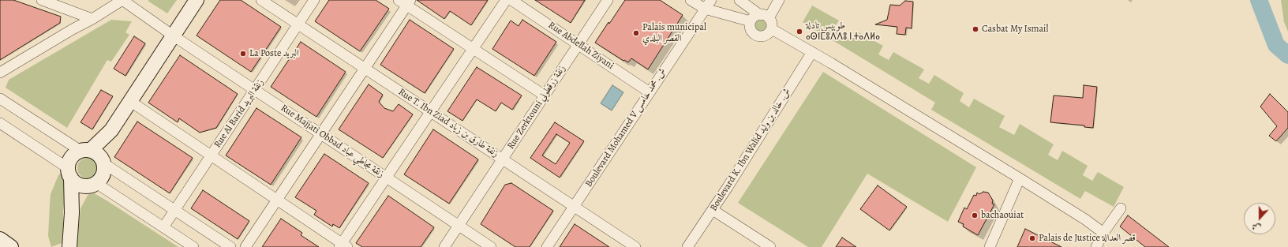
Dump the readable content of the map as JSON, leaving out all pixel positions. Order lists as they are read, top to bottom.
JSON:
{
  "streets": {
    "street": [
      "Rue Abdellah Ziyani",
      "Rue Zerktouni زنقة زرقطوني",
      "Rue Al Barid زنقة البريد",
      "Rue T. Ibn Ziad زنقة طارق بن زياد",
      "Boulevard Mohamed V ش. محمد خامس",
      "Rue Majjati Obbad زنقة مجاطي عباد",
      "Boulevard K. Ibn Walid ش. خالد بن وليد"
    ]
  },
  "crossings": [
    ["Rue Abdellah Ziyani", "Rue Zerktouni زنقة زرقطوني"],
    ["Rue Abdellah Ziyani", "Boulevard Mohamed V ش. محمد خامس"],
    ["Rue Zerktouni زنقة زرقطوني", "Rue T. Ibn Ziad زنقة طارق بن زياد"],
    ["Rue Zerktouni زنقة زرقطوني", "Rue Majjati Obbad زنقة مجاطي عباد"],
    ["Rue Al Barid زنقة البريد", "Rue T. Ibn Ziad زنقة طارق بن زياد"],
    ["Rue Al Barid زنقة البريد", "Rue Majjati Obbad زنقة مجاطي عباد"],
    ["Rue T. Ibn Ziad زنقة طارق بن زياد", "Boulevard Mohamed V ش. محمد خامس"]
  ],
  "places": [
    "Casbat My Ismail",
    "طوبيس تادلة ⴰⵙⵏⵎⵓⴷⴷⵓ ⵏ ⵜⴰⴷⵍⴰ",
    "Palais municipal القصر البلدي",
    "La Poste البريد",
    "bachaouiat",
    "Palais de Justice قصر العدالة"
  ],
  "north": "bottom"
}
